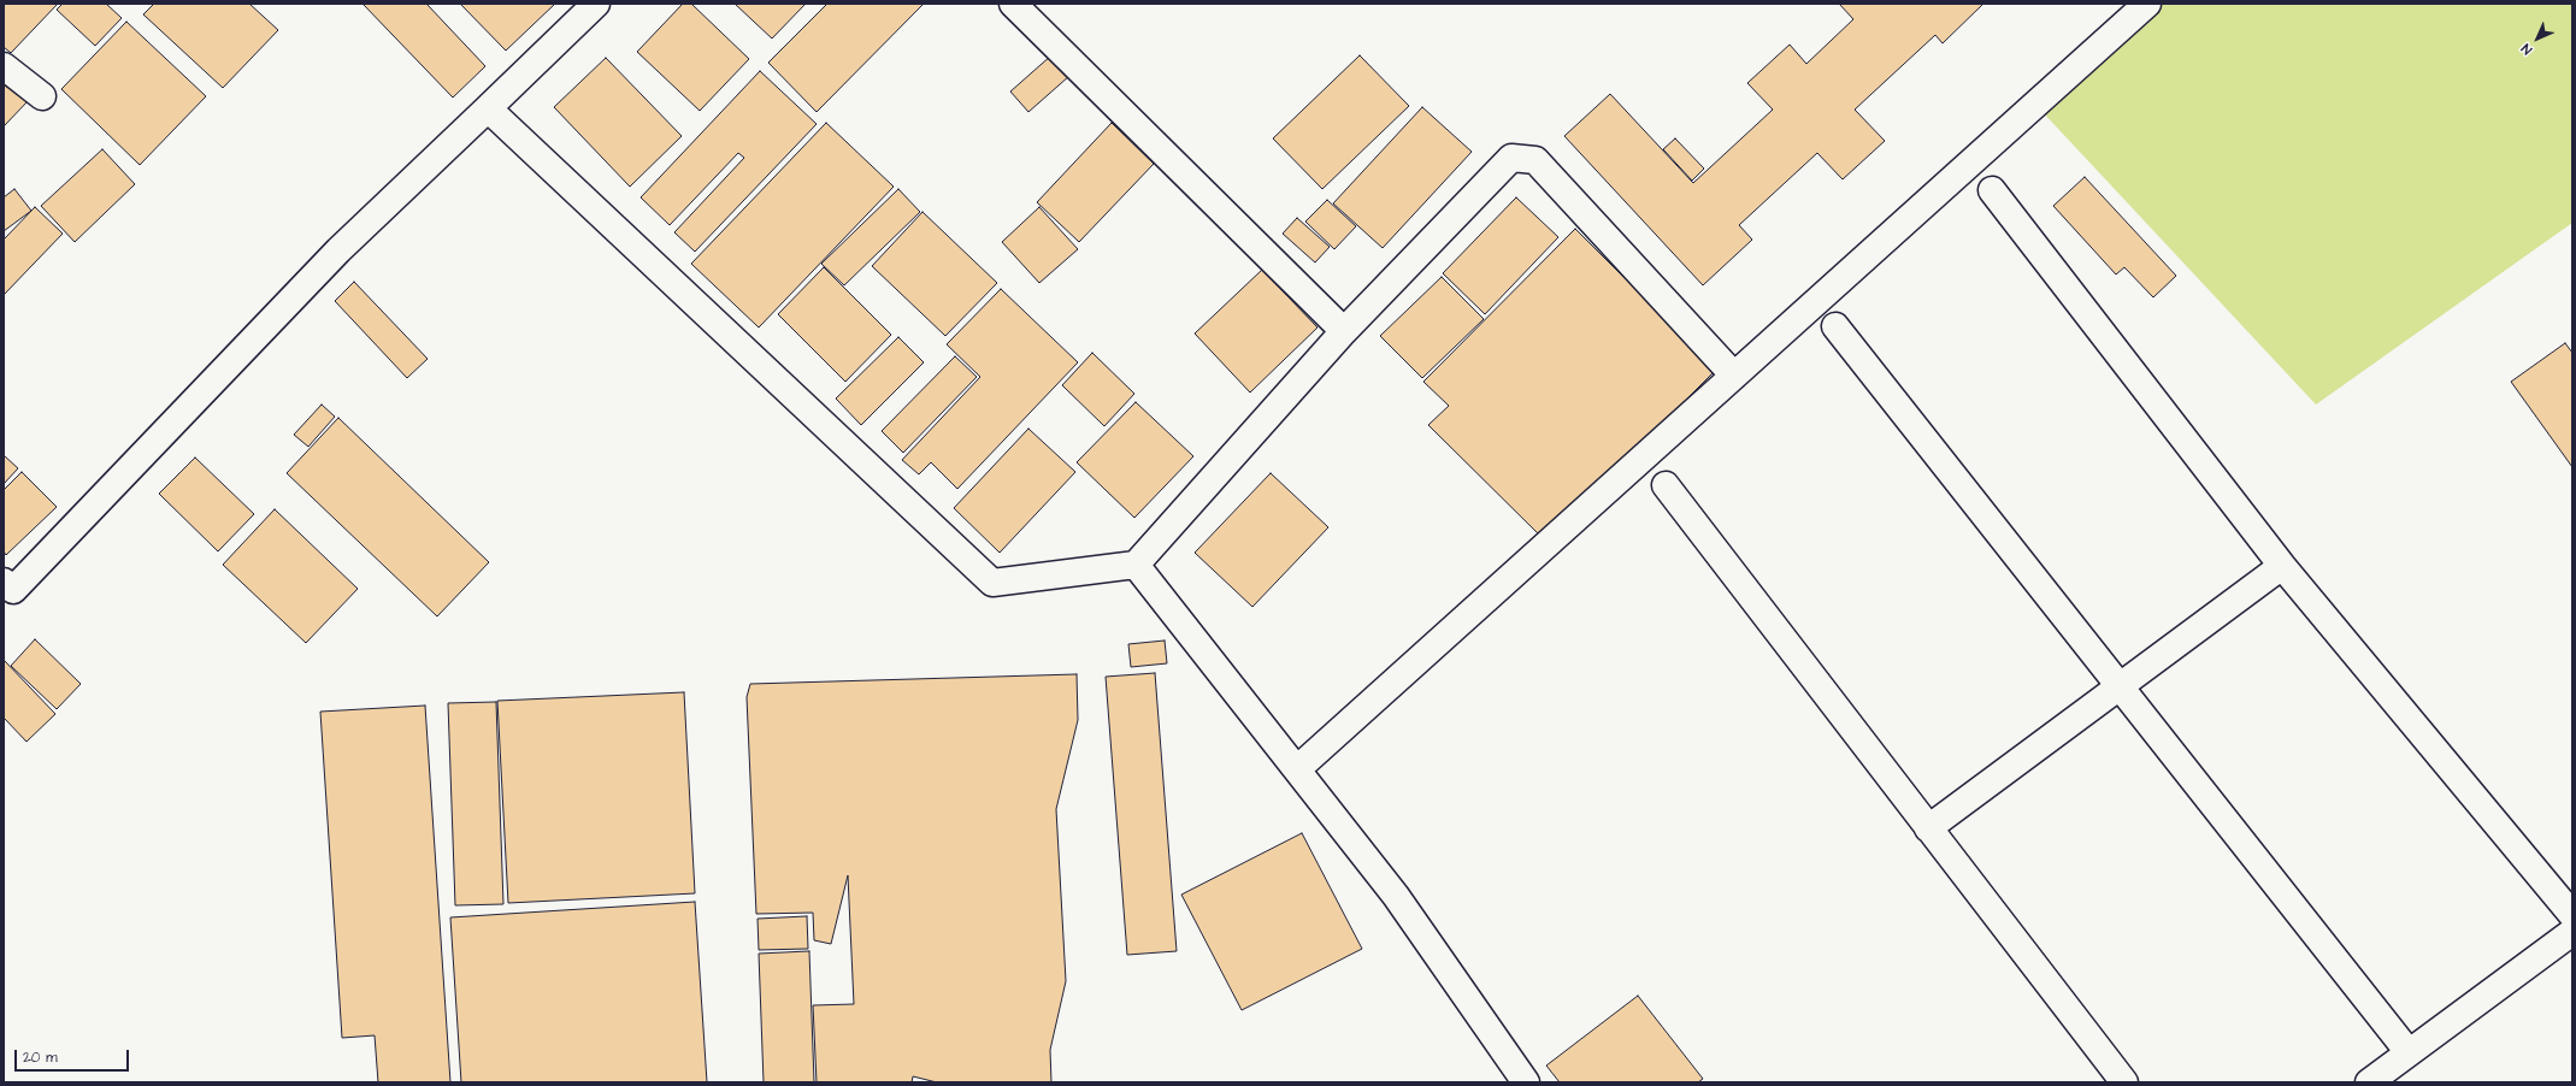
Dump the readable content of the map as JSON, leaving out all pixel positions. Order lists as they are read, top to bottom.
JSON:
{
  "scale_bar": "20 m",
  "north": "bottom left"
}
